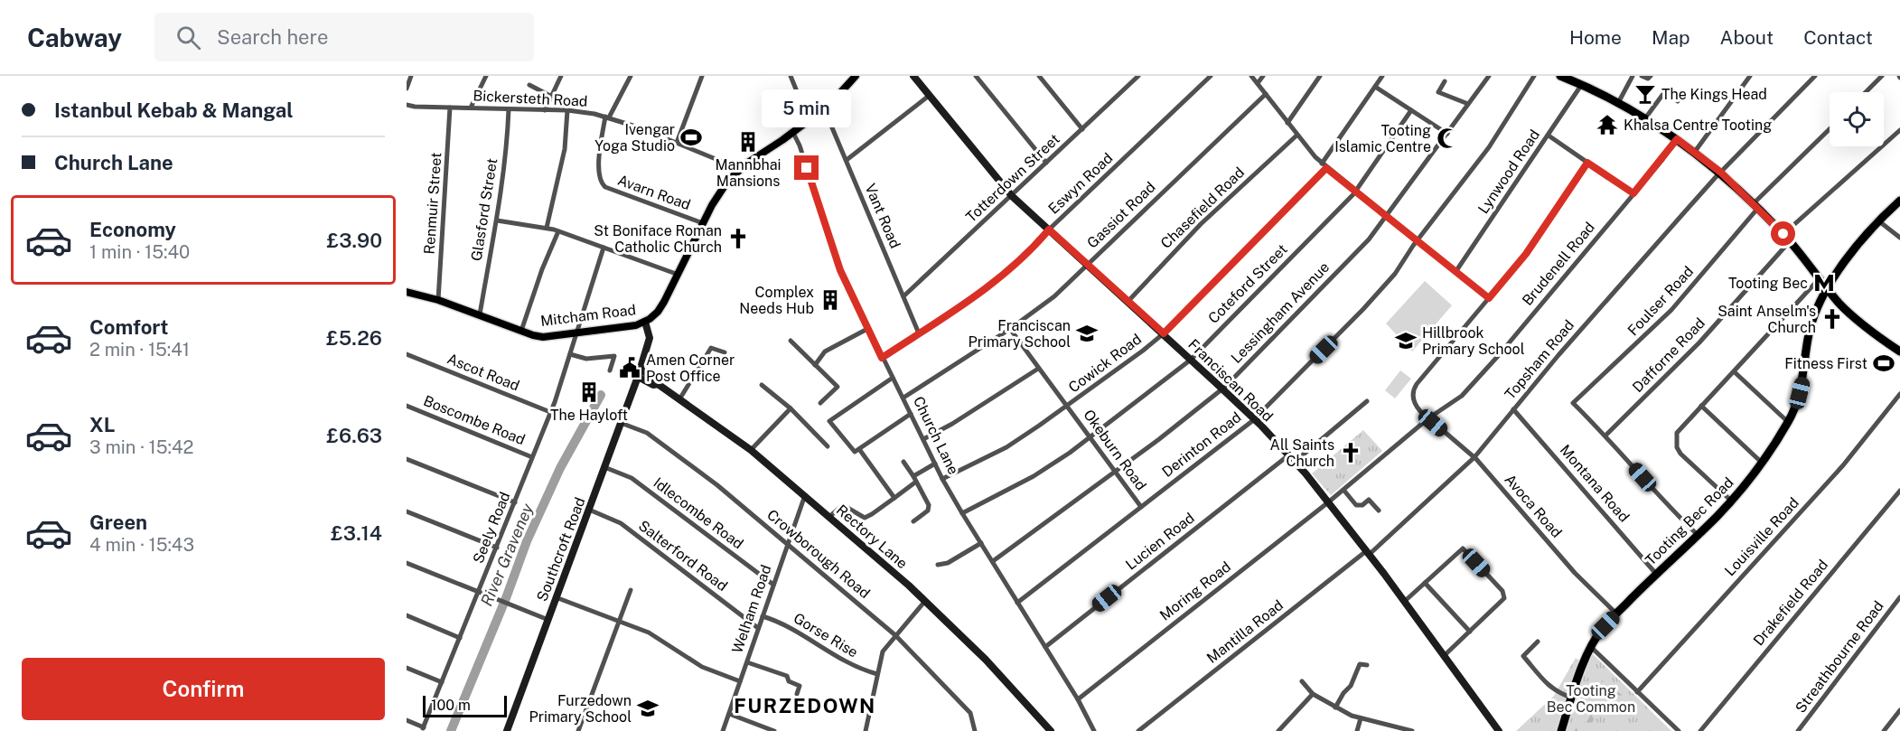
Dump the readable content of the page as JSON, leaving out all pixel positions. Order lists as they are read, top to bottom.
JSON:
{
  "streets": {
    "highway": ["Tooting Bec Road"],
    "main road": ["Mitcham Road"],
    "street": [
      "Bickersteth Road",
      "Lynwood Road",
      "Totterdown Street",
      "Eswyn Road",
      "Avarn Road",
      "Renmuir Street",
      "Chasefield Road",
      "Glasford Street",
      "Gassiot Road",
      "Vant Road",
      "Brudenell Road",
      "Coteford Street",
      "Foulser Road",
      "Lessingham Avenue",
      "Dafforne Road",
      "Topsham Road",
      "Cowick Road",
      "Ascot Road",
      "Franciscan Road",
      "Boscombe Road",
      "Church Lane",
      "Derinton Road",
      "Okeburn Road",
      "Montana Road",
      "Avoca Road",
      "Idlecombe Road",
      "Seely Road",
      "Rectory Lane",
      "Louisville Road",
      "Lucien Road",
      "Southcroft Road",
      "Crowborough Road",
      "Salterford Road",
      "Moring Road",
      "Drakefield Road",
      "Welham Road",
      "Mantilla Road",
      "Gorse Rise",
      "Streathbourne Road"
    ]
  },
  "crossings": [
    ["Bickersteth Road", "Avarn Road"],
    ["Bickersteth Road", "Renmuir Street"],
    ["Bickersteth Road", "Glasford Street"],
    ["Bickersteth Road", "Mitcham Road"],
    ["Totterdown Street", "Vant Road"],
    ["Totterdown Street", "Franciscan Road"],
    ["Eswyn Road", "Vant Road"],
    ["Eswyn Road", "Franciscan Road"],
    ["Eswyn Road", "Church Lane"],
    ["Avarn Road", "Mitcham Road"],
    ["Renmuir Street", "Mitcham Road"],
    ["Chasefield Road", "Franciscan Road"],
    ["Glasford Street", "Mitcham Road"],
    ["Gassiot Road", "Franciscan Road"],
    ["Gassiot Road", "Church Lane"],
    ["Gassiot Road", "Okeburn Road"],
    ["Vant Road", "Mitcham Road"],
    ["Brudenell Road", "Franciscan Road"],
    ["Brudenell Road", "Avoca Road"],
    ["Brudenell Road", "Moring Road"],
    ["Coteford Street", "Franciscan Road"],
    ["Coteford Street", "Church Lane"],
    ["Coteford Street", "Okeburn Road"],
    ["Foulser Road", "Dafforne Road"],
    ["Lessingham Avenue", "Franciscan Road"],
    ["Lessingham Avenue", "Church Lane"],
    ["Lessingham Avenue", "Okeburn Road"],
    ["Mitcham Road", "Church Lane"],
    ["Mitcham Road", "Seely Road"],
    ["Mitcham Road", "Southcroft Road"],
    ["Topsham Road", "Franciscan Road"],
    ["Topsham Road", "Montana Road"],
    ["Topsham Road", "Avoca Road"],
    ["Topsham Road", "Mantilla Road"],
    ["Cowick Road", "Franciscan Road"],
    ["Cowick Road", "Church Lane"],
    ["Cowick Road", "Okeburn Road"],
    ["Ascot Road", "Seely Road"],
    ["Franciscan Road", "Derinton Road"],
    ["Franciscan Road", "Lucien Road"],
    ["Franciscan Road", "Moring Road"],
    ["Franciscan Road", "Mantilla Road"],
    ["Boscombe Road", "Seely Road"],
    ["Church Lane", "Derinton Road"],
    ["Church Lane", "Lucien Road"],
    ["Church Lane", "Moring Road"],
    ["Derinton Road", "Okeburn Road"],
    ["Montana Road", "Tooting Bec Road"],
    ["Avoca Road", "Tooting Bec Road"],
    ["Idlecombe Road", "Southcroft Road"],
    ["Idlecombe Road", "Welham Road"],
    ["Rectory Lane", "Southcroft Road"],
    ["Rectory Lane", "Welham Road"],
    ["Southcroft Road", "Crowborough Road"],
    ["Southcroft Road", "Salterford Road"],
    ["Crowborough Road", "Welham Road"],
    ["Salterford Road", "Welham Road"],
    ["Welham Road", "Gorse Rise"]
  ],
  "districts": ["FURZEDOWN"],
  "water": ["River Graveney"],
  "parks": ["Tooting Bec Common"],
  "places": {
    "bar": ["The Kings Head"],
    "temple": ["Khalsa Centre Tooting"],
    "sports": ["Ivengar Yoga Studio", "Fitness First"],
    "mosque": ["Tooting Islamic Centre"],
    "building": ["Mannbhai Mansions", "Complex Needs Hub", "The Hayloft"],
    "church": ["St Boniface Roman Catholic Church", "Saint Anselm's Church", "All Saints Church"],
    "metro station": ["Tooting Bec"],
    "school or university": ["Franciscan Primary School", "Hillbrook Primary School", "Furzedown Primary School"],
    "public building": ["Amen Corner Post Office"]
  },
  "scale_bar": "100 m",
  "page": {
    "header": "Cabway",
    "search": "Search here",
    "nav": [
      "Home",
      "Map",
      "About",
      "Contact"
    ],
    "banner": ["Istanbul Kebab & Mangal", "Church Lane"],
    "bubble": "5 min",
    "list": [
      {
        "name": "Economy",
        "note": "1 min · 15:40",
        "value": "£3.90"
      },
      {
        "name": "Comfort",
        "note": "2 min · 15:41",
        "value": "£5.26"
      },
      {
        "name": "XL",
        "note": "3 min · 15:42",
        "value": "£6.63"
      },
      {
        "name": "Green",
        "note": "4 min · 15:43",
        "value": "£3.14"
      }
    ],
    "buttons": "Confirm",
    "scale": "100 m"
  }
}
